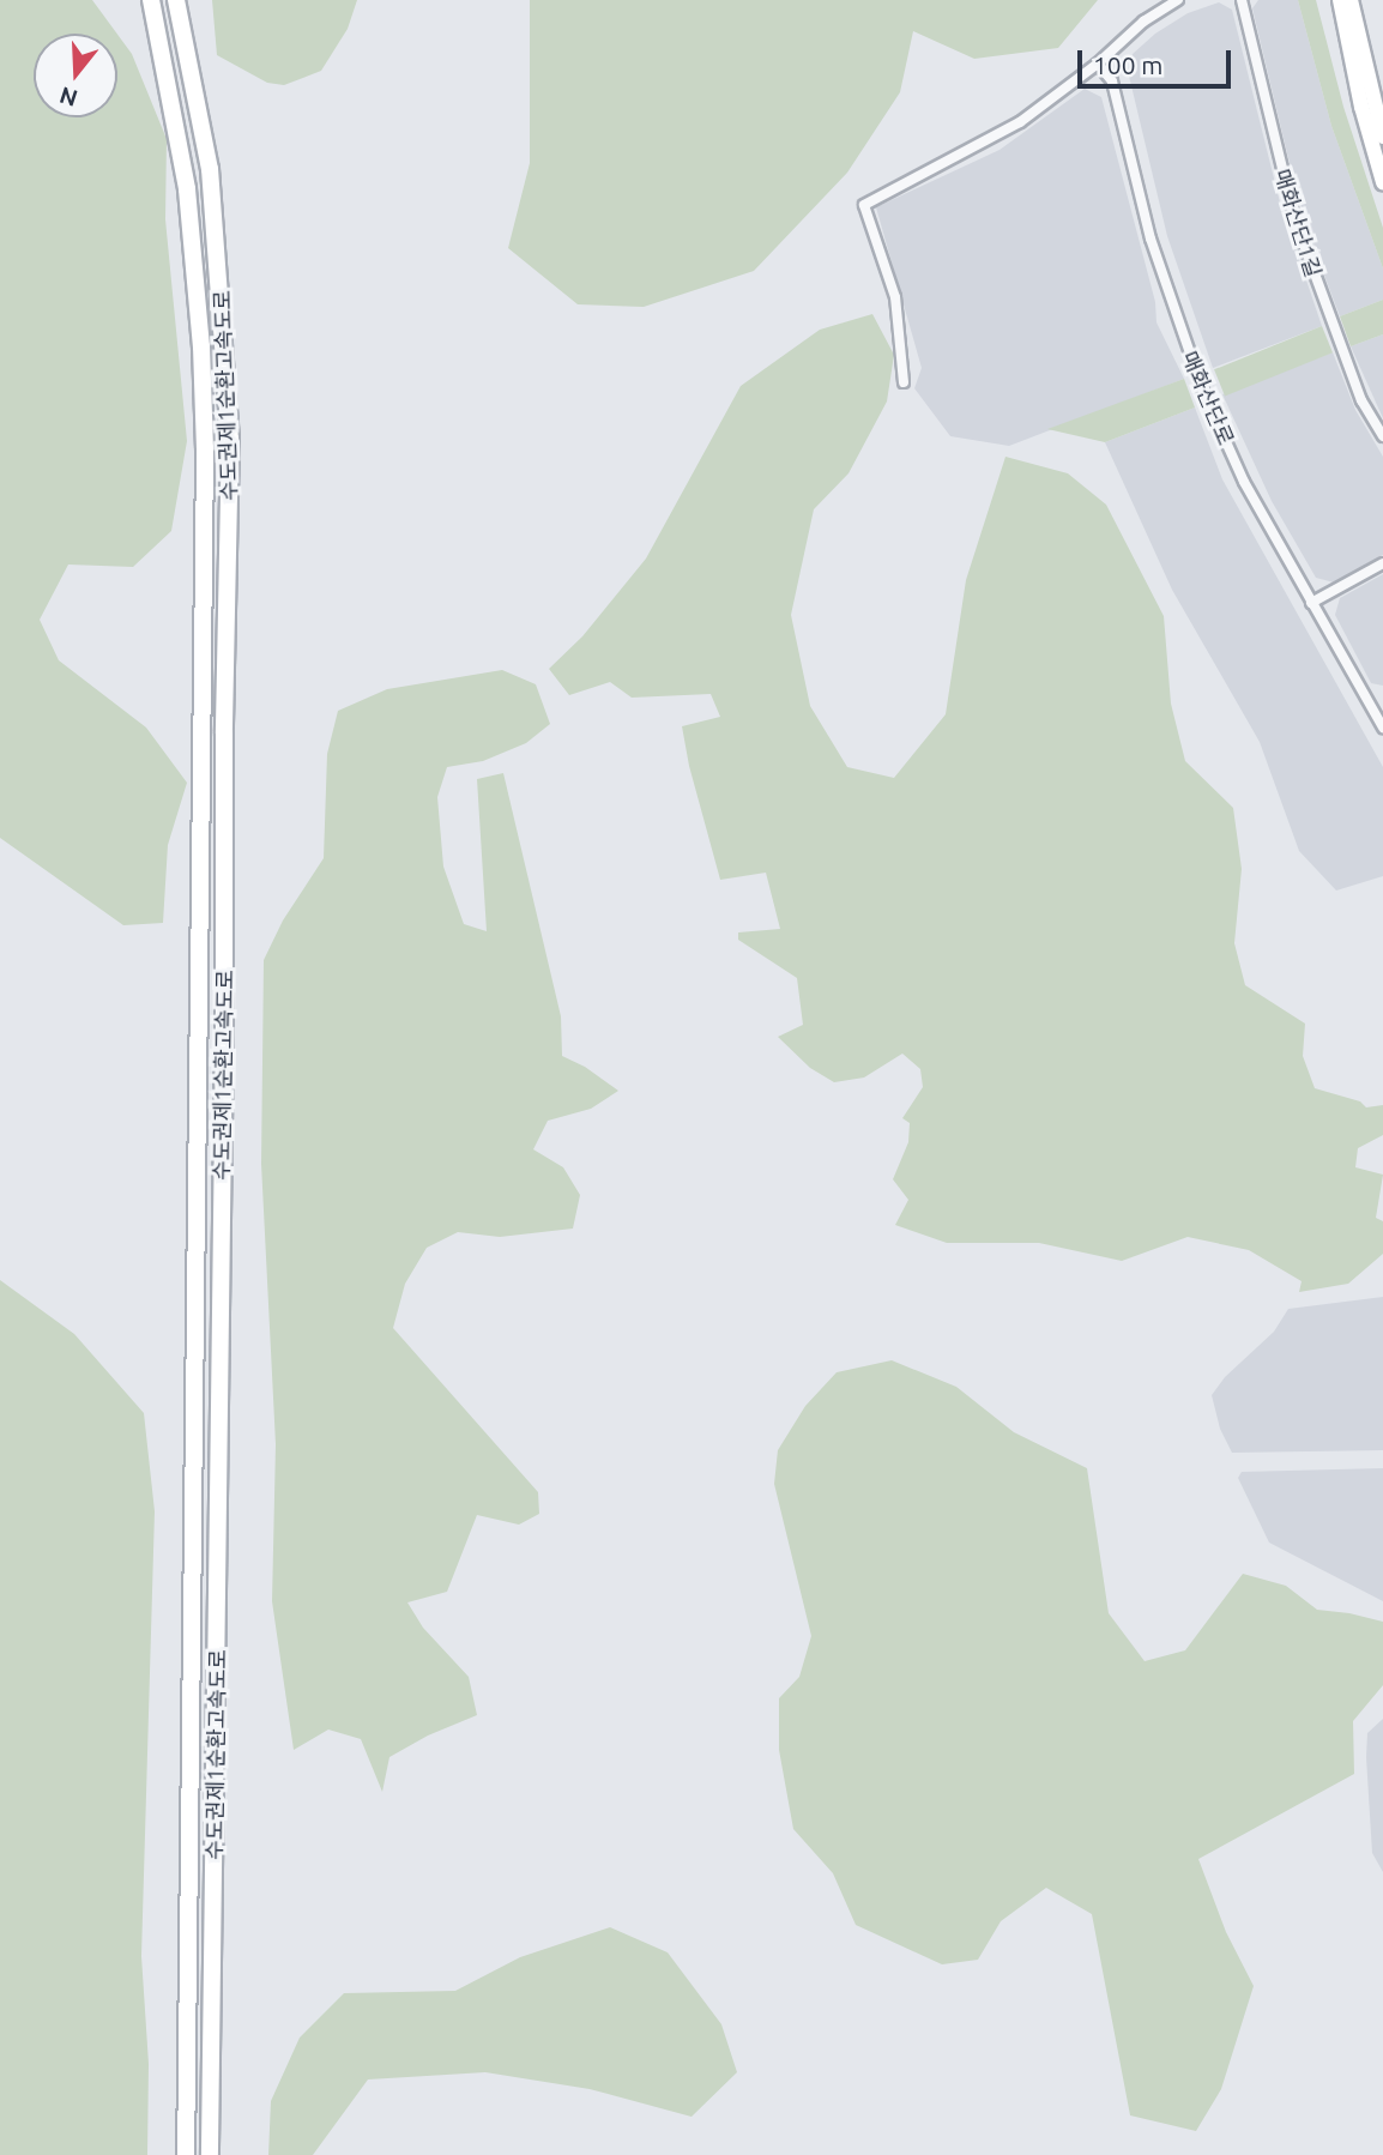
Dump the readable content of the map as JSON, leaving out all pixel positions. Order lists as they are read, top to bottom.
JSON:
{
  "streets": {
    "highway": ["수도권제1순환고속도로"],
    "street": ["매화산단1길", "매화산단로"]
  },
  "scale_bar": "100 m",
  "north": "bottom"
}
